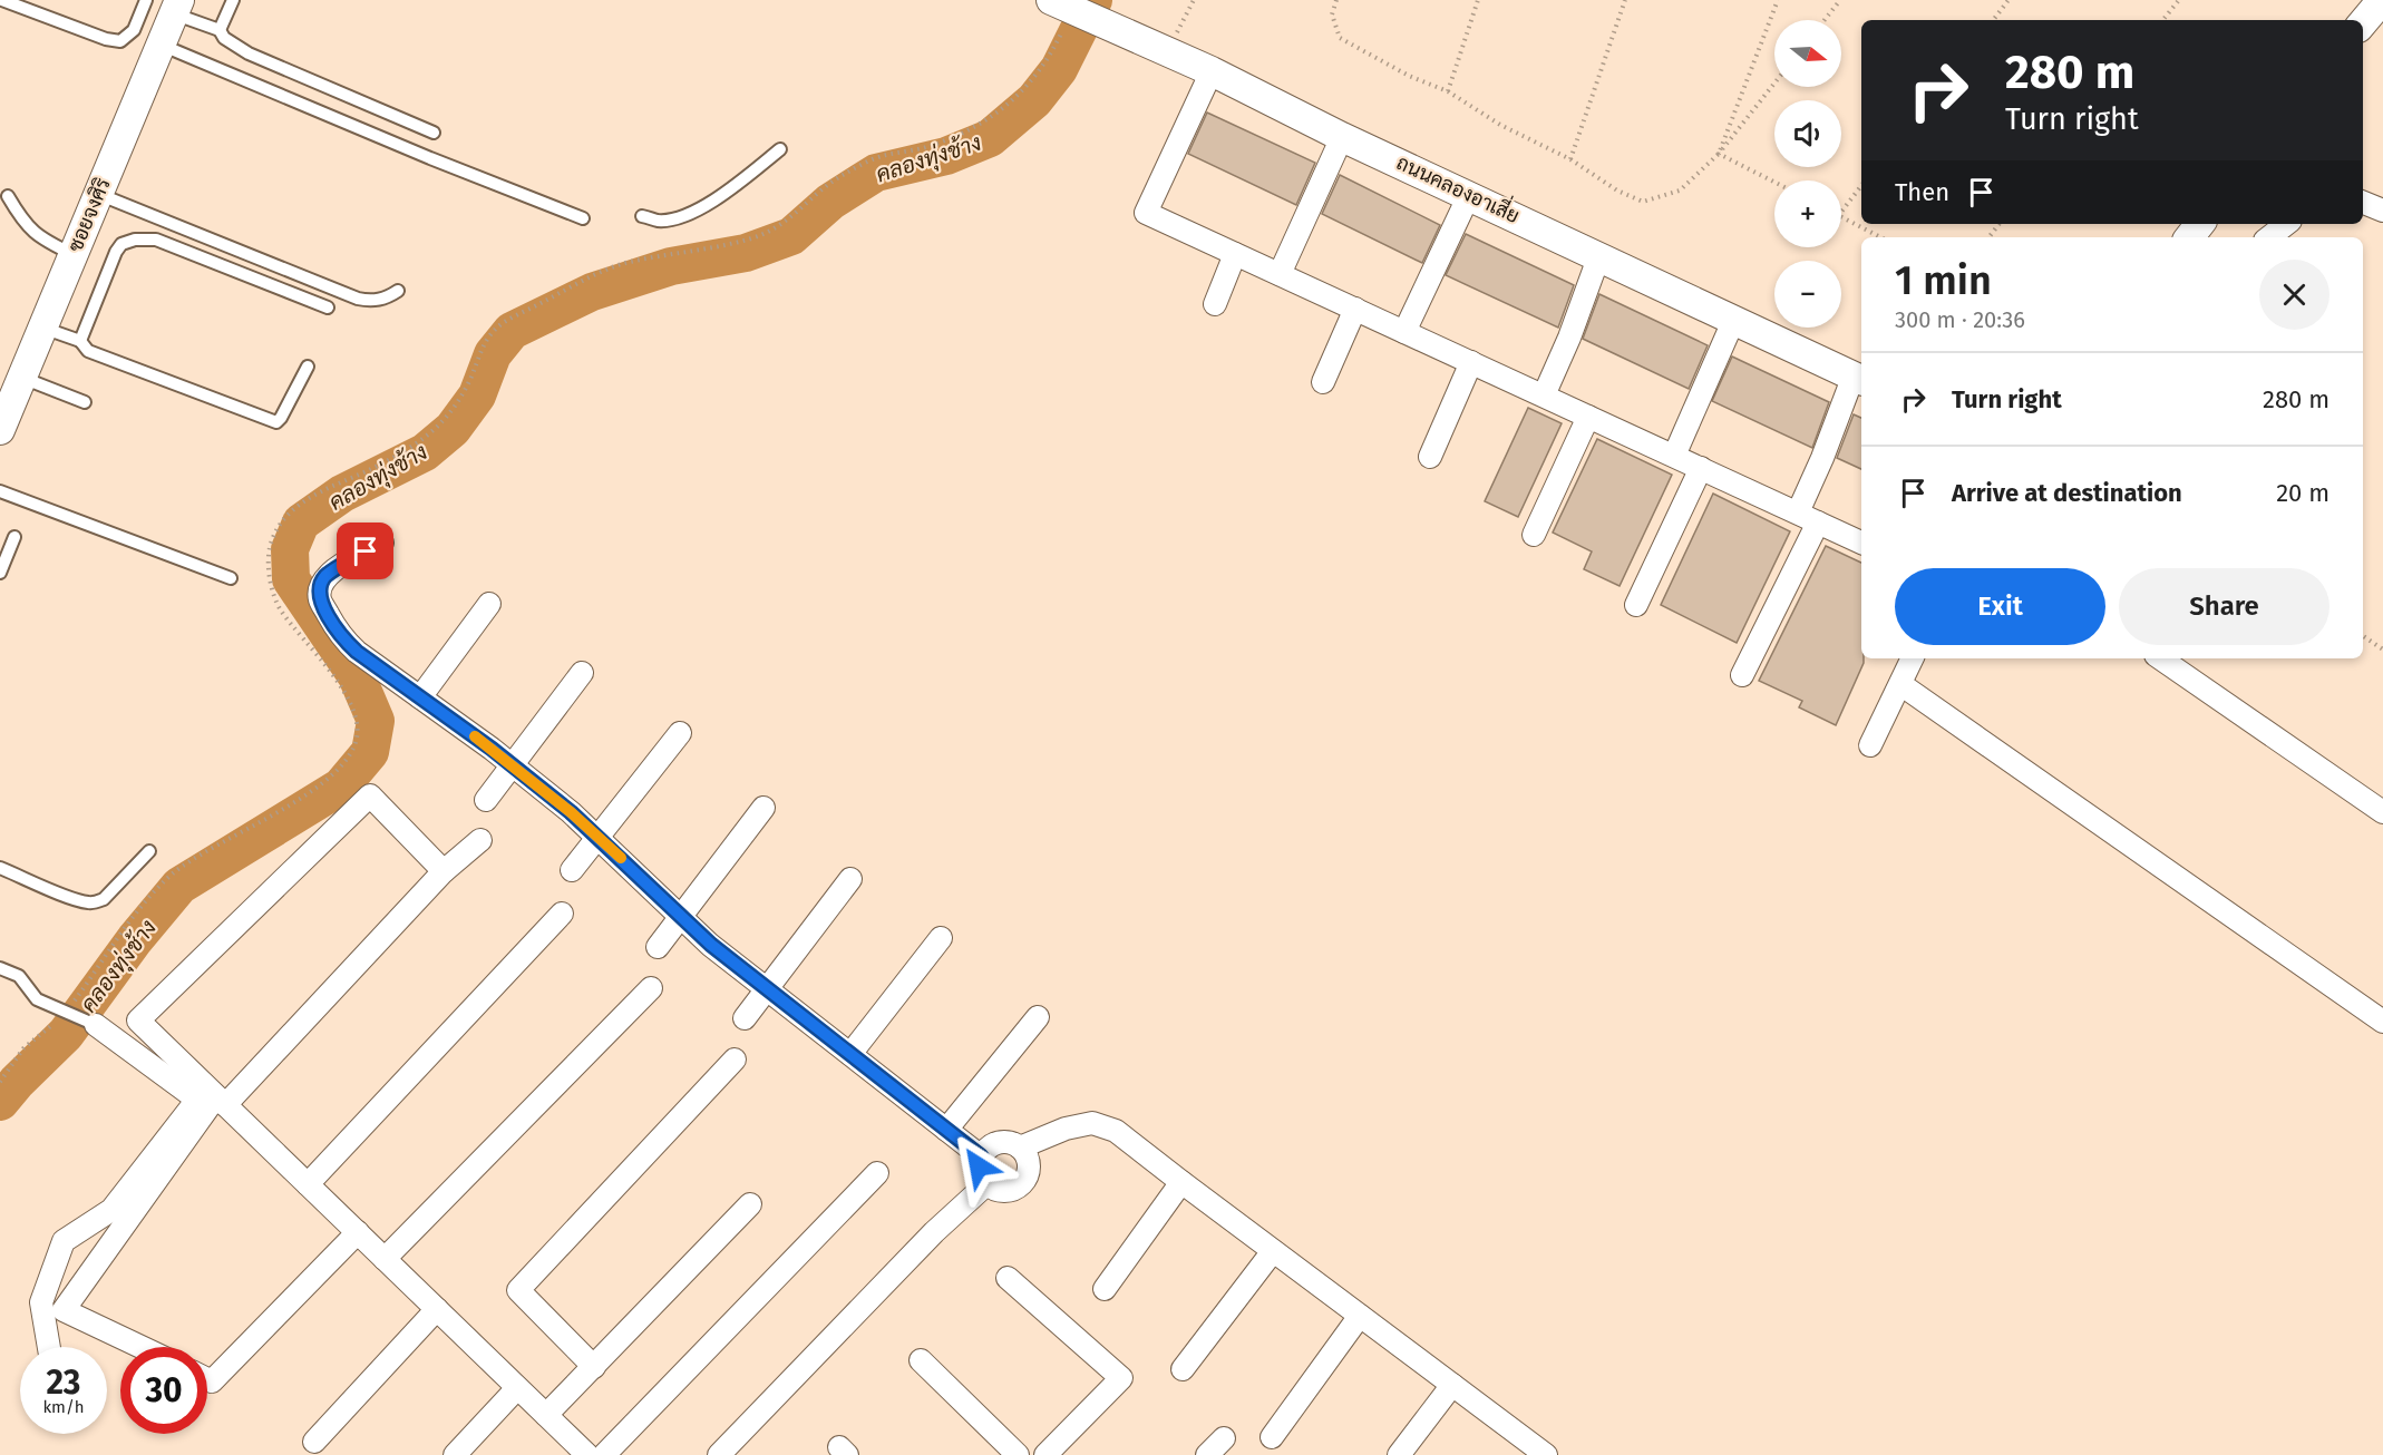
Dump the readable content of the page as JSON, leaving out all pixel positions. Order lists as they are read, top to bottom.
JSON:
{
  "streets": {
    "street": ["ถนนคลองอาเสี่ย", "ซอยจงศิริ"]
  },
  "water": ["คลองทุ่งช้าง"],
  "north": "right",
  "page": {
    "map_buttons": ["+", "−"],
    "turn": ["280 m", "Turn right"],
    "then": "Then",
    "heading": ["1 min", "300 m · 20:36"],
    "list": [
      {
        "name": "Turn right",
        "value": "280 m"
      },
      {
        "name": "Arrive at destination",
        "value": "20 m"
      }
    ],
    "buttons": ["Exit", "Share"],
    "speed": "23 km/h",
    "limit": "30"
  }
}
